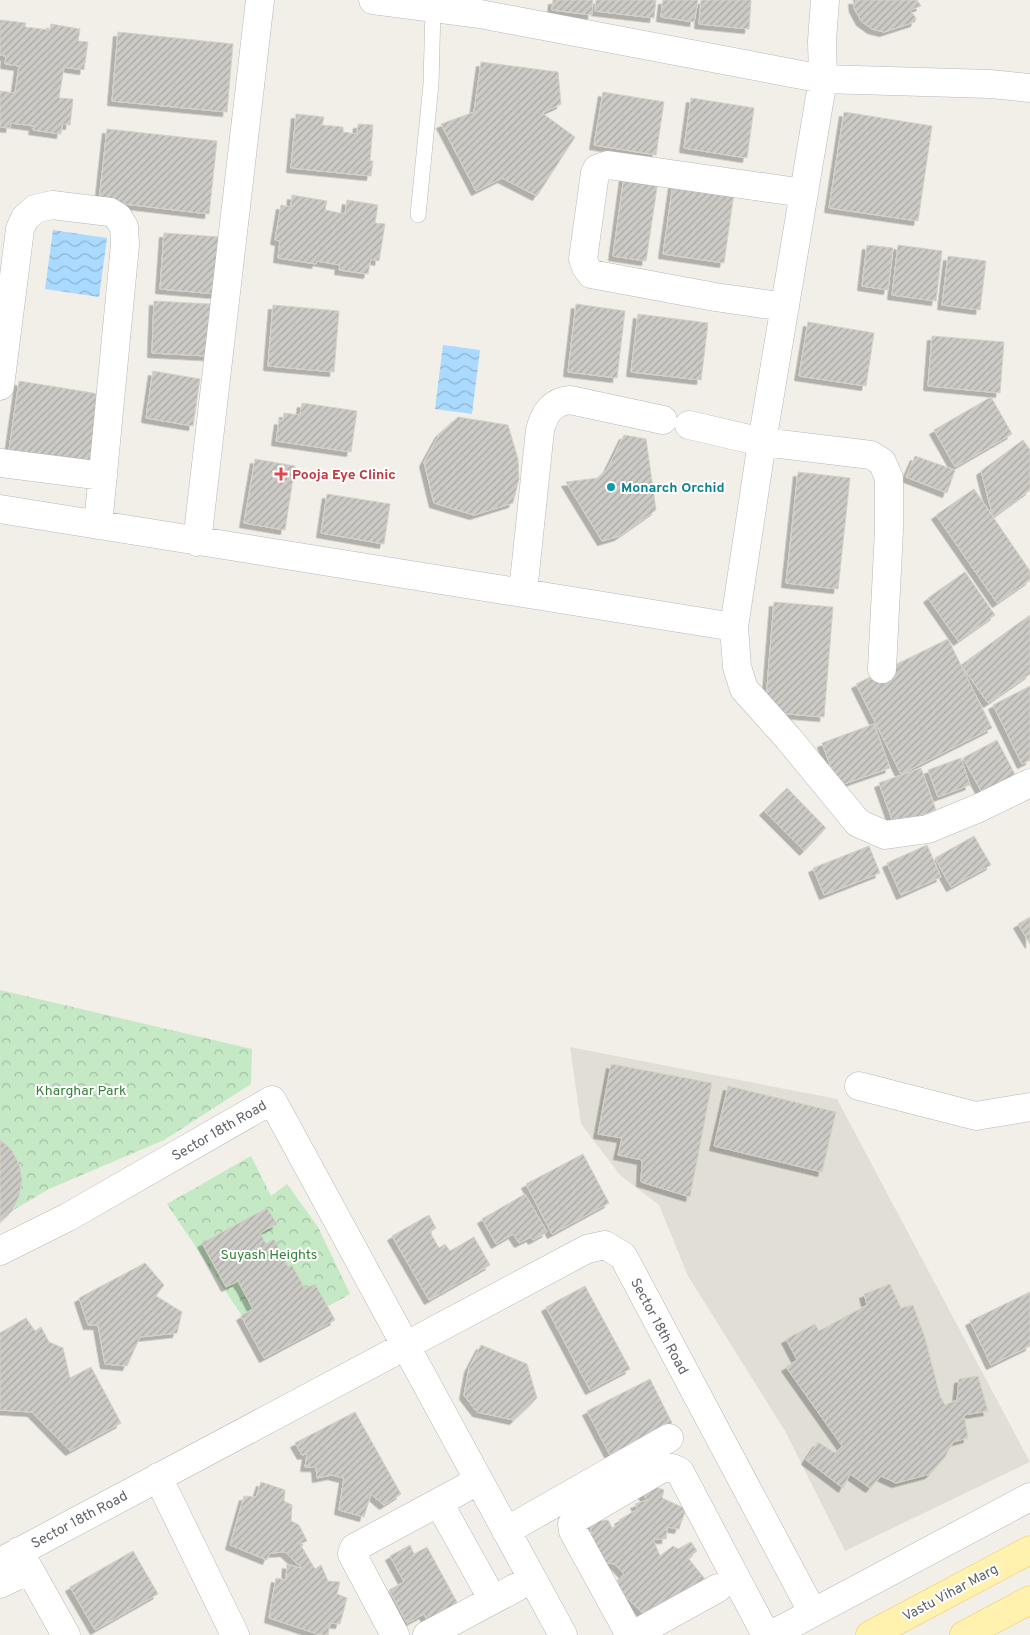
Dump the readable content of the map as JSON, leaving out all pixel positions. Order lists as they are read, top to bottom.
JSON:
{
  "streets": {
    "main road": ["Vastu Vihar Marg"],
    "street": ["Sector 18th Road"]
  },
  "parks": ["Kharghar Park", "Suyash Heights"],
  "places": {
    "health": ["Pooja Eye Clinic"],
    "other": ["Monarch Orchid"]
  }
}
